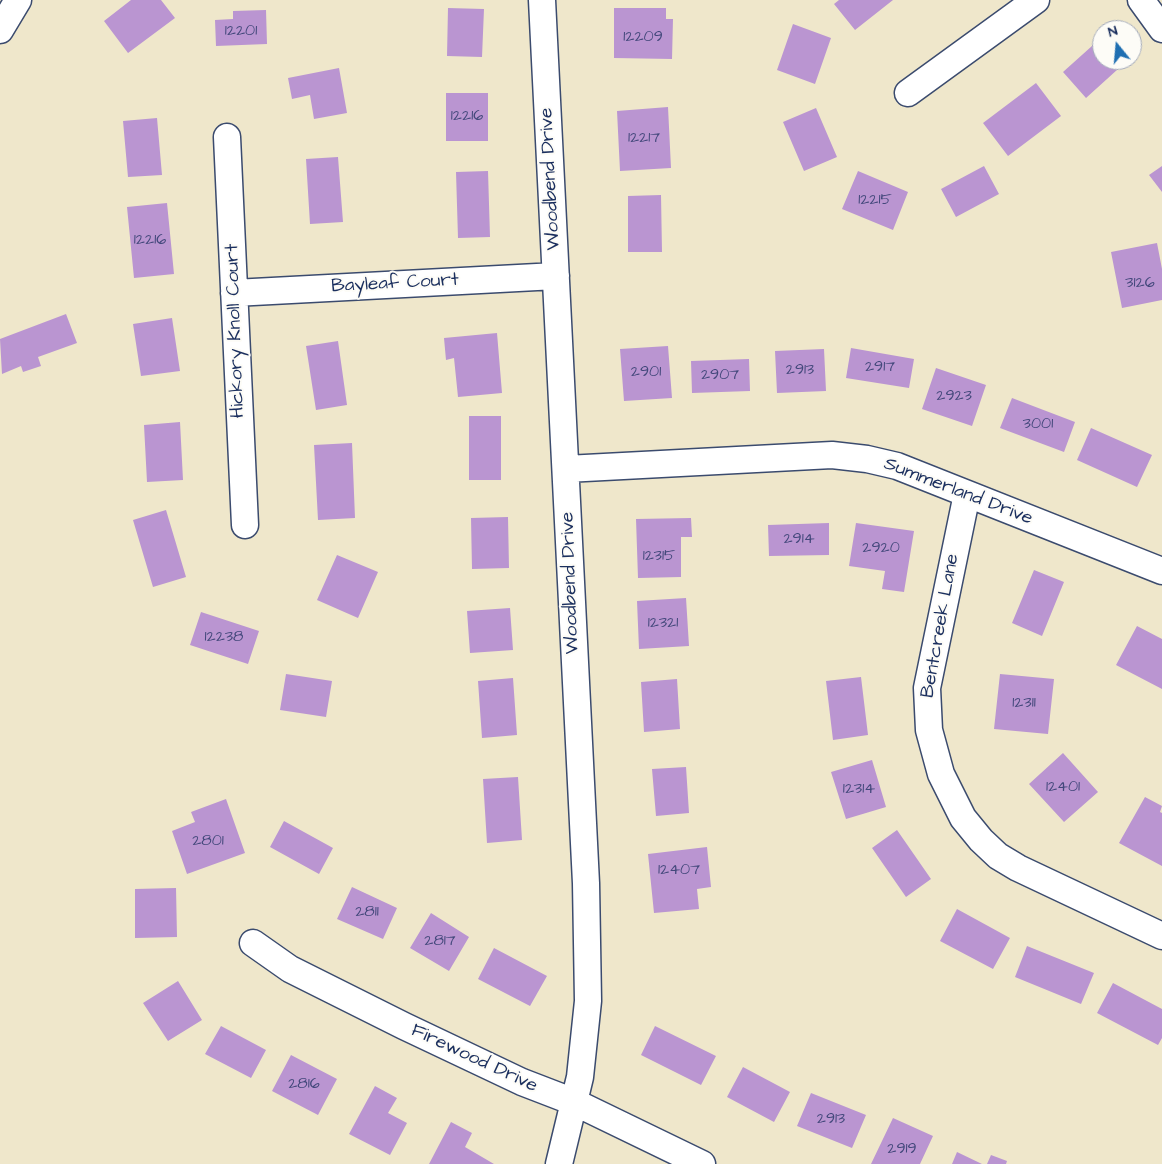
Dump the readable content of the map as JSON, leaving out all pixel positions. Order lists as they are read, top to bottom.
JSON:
{
  "streets": {
    "street": [
      "Woodbend Drive",
      "Bayleaf Court",
      "Hickory Knoll Court",
      "Summerland Drive",
      "Bentcreek Lane",
      "Firewood Drive"
    ]
  },
  "crossings": [
    ["Woodbend Drive", "Bayleaf Court"],
    ["Woodbend Drive", "Summerland Drive"],
    ["Woodbend Drive", "Firewood Drive"],
    ["Bayleaf Court", "Hickory Knoll Court"],
    ["Summerland Drive", "Bentcreek Lane"]
  ],
  "house_numbers": [
    "12201",
    "12209",
    "12216",
    "12217",
    "12215",
    "12216",
    "3126",
    "2917",
    "2913",
    "2901",
    "2907",
    "2923",
    "3001",
    "2914",
    "2920",
    "12315",
    "12321",
    "12238",
    "12311",
    "12401",
    "12314",
    "2801",
    "12407",
    "2811",
    "2817",
    "2816",
    "2913",
    "2919"
  ],
  "north": "top"
}
